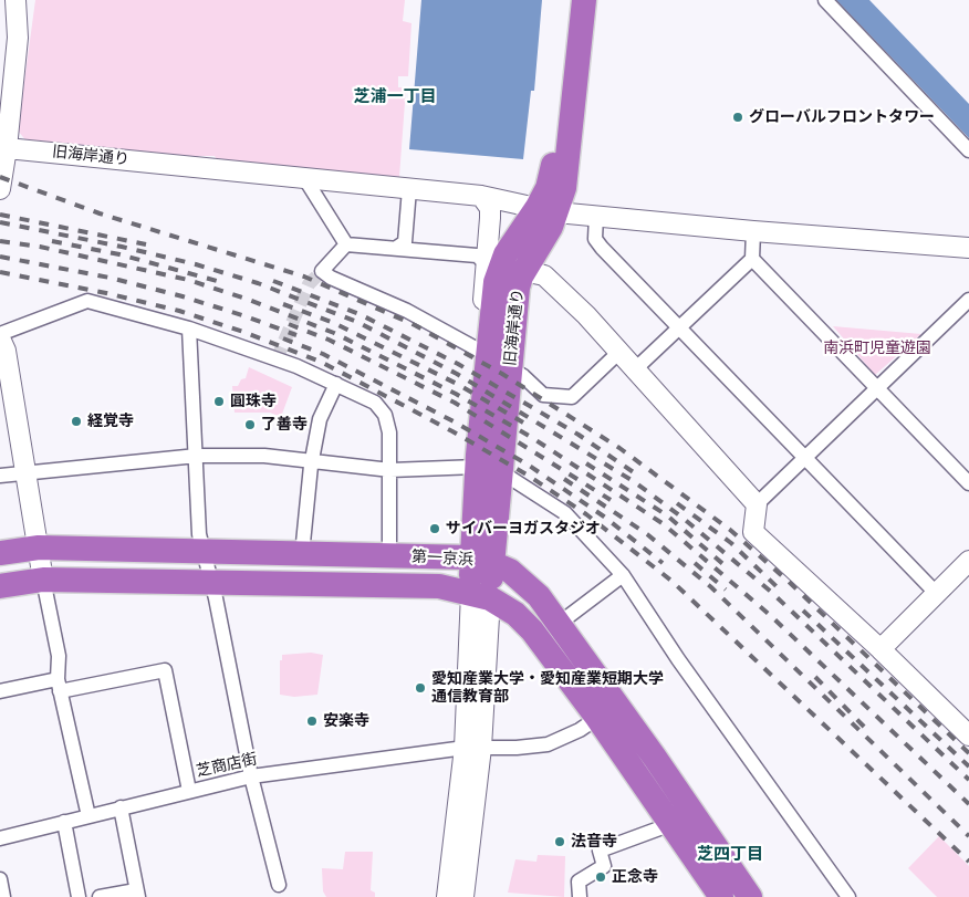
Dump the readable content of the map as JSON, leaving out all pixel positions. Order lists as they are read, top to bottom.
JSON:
{
  "streets": {
    "highway": ["旧海岸通り", "第一京浜"],
    "street": ["芝商店街"]
  },
  "crossings": [
    ["旧海岸通り", "第一京浜"],
    ["第一京浜", "芝商店街"]
  ],
  "districts": ["芝浦一丁目", "芝四丁目"],
  "parks": ["南浜町児童遊園"],
  "places": [
    "グローバルフロントタワー",
    "圓珠寺",
    "経覚寺",
    "了善寺",
    "サイバーヨガスタジオ",
    "愛知産業大学・愛知産業短期大学 通信教育部",
    "安楽寺",
    "法音寺",
    "正念寺"
  ]
}
